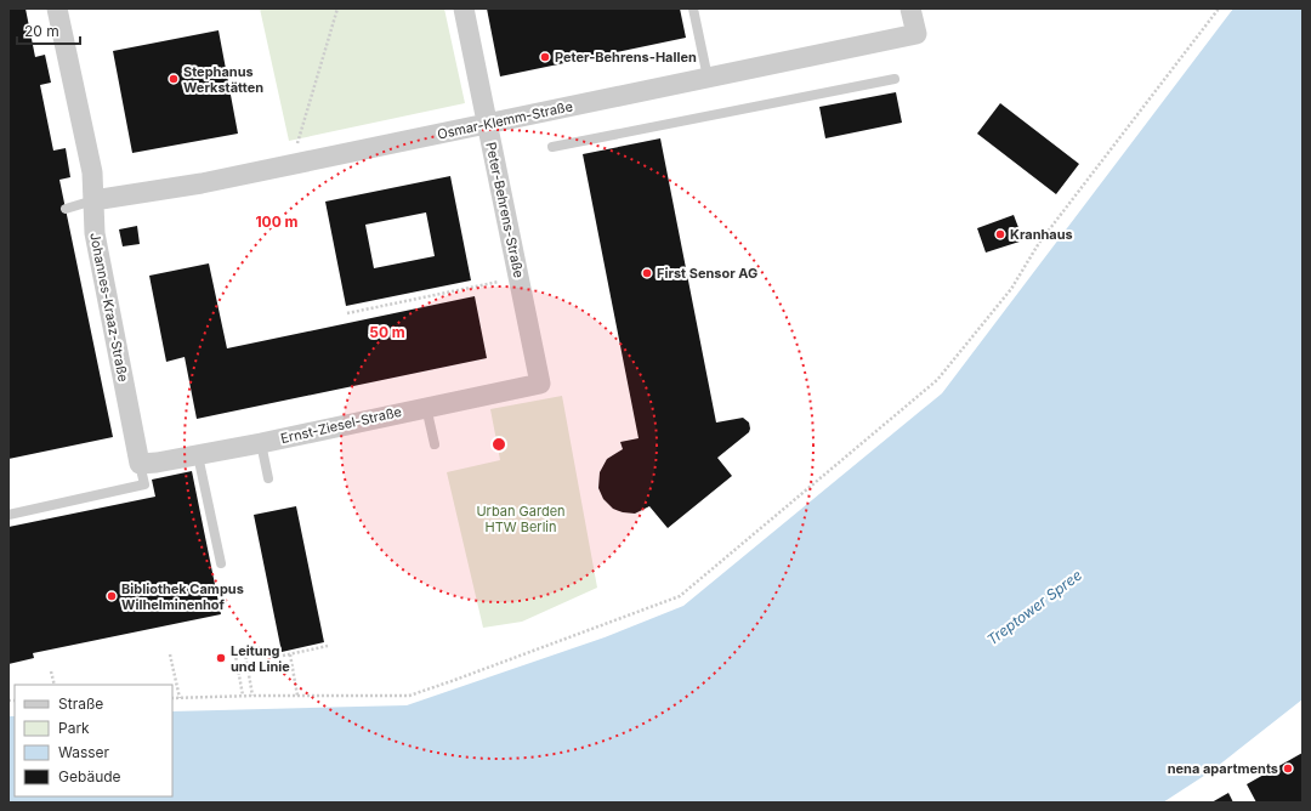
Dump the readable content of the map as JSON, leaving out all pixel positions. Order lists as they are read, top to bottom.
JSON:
{
  "streets": {
    "street": [
      "Osmar-Klemm-Straße",
      "Peter-Behrens-Straße",
      "Johannes-Kraaz-Straße",
      "Ernst-Ziesel-Straße"
    ]
  },
  "crossings": [
    ["Osmar-Klemm-Straße", "Peter-Behrens-Straße"],
    ["Osmar-Klemm-Straße", "Johannes-Kraaz-Straße"],
    ["Peter-Behrens-Straße", "Ernst-Ziesel-Straße"],
    ["Johannes-Kraaz-Straße", "Ernst-Ziesel-Straße"]
  ],
  "water": ["Treptower Spree"],
  "parks": ["Urban Garden HTW Berlin"],
  "places": [
    "Peter-Behrens-Hallen",
    "Stephanus Werkstätten",
    "Kranhaus",
    "First Sensor AG",
    "Bibliothek Campus Wilhelminenhof",
    "Leitung und Linie",
    "nena apartments"
  ],
  "legend": [
    "Straße",
    "Park",
    "Wasser",
    "Gebäude"
  ],
  "scale_bar": "20 m",
  "rings": ["100 m", "50 m"]
}
